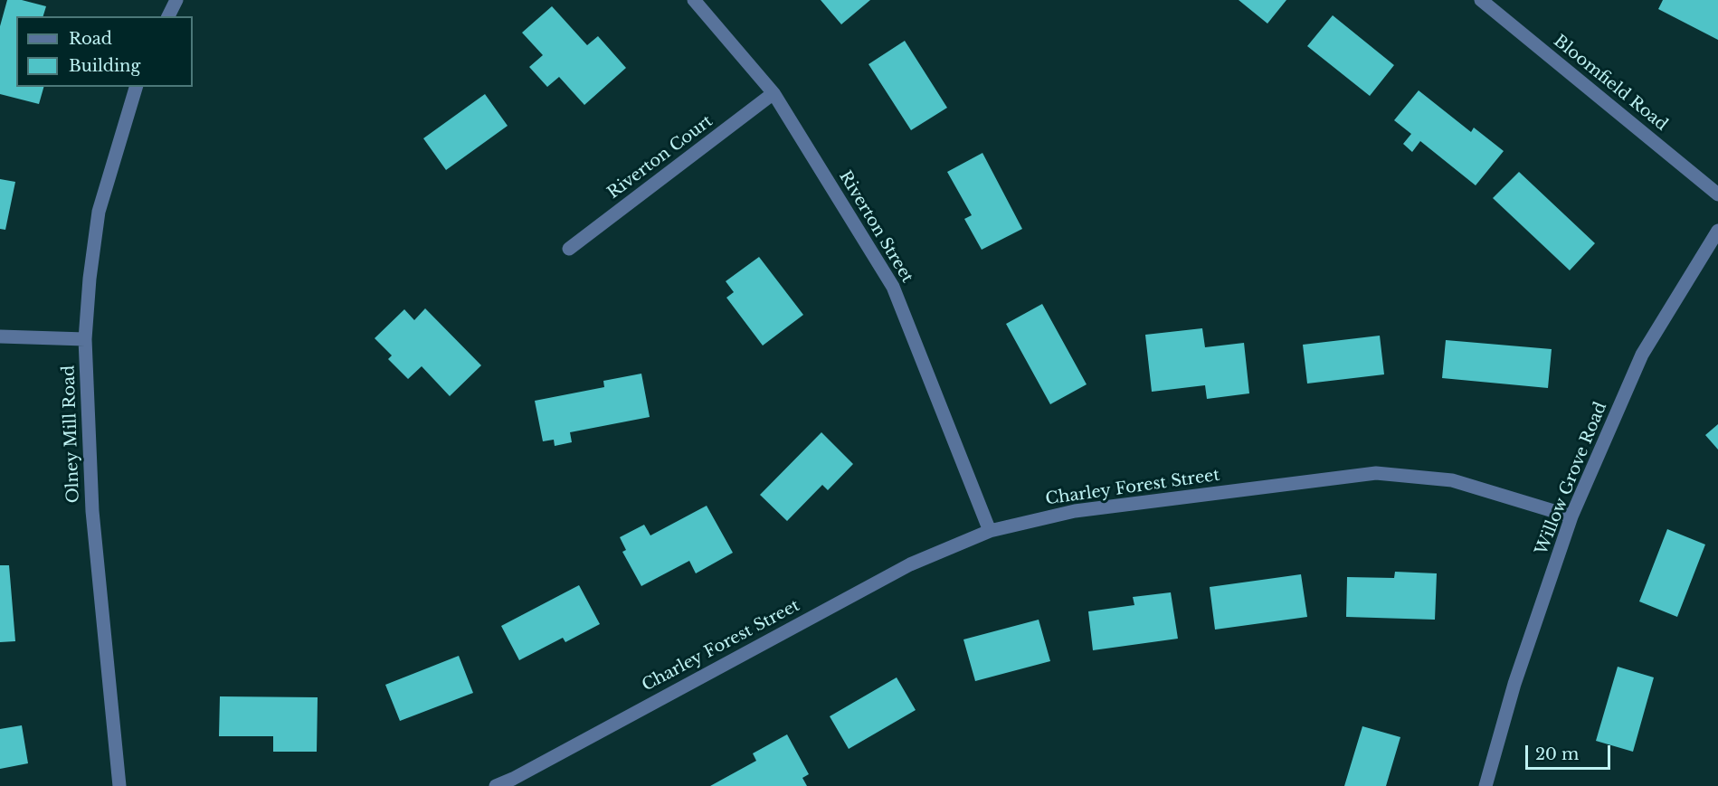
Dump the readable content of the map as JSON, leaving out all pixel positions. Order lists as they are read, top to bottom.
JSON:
{
  "streets": {
    "street": [
      "Bloomfield Road",
      "Riverton Court",
      "Riverton Street",
      "Olney Mill Road",
      "Willow Grove Road",
      "Charley Forest Street"
    ]
  },
  "crossings": [
    ["Riverton Court", "Riverton Street"],
    ["Riverton Street", "Charley Forest Street"],
    ["Willow Grove Road", "Charley Forest Street"]
  ],
  "legend": ["Road", "Building"],
  "scale_bar": "20 m"
}
